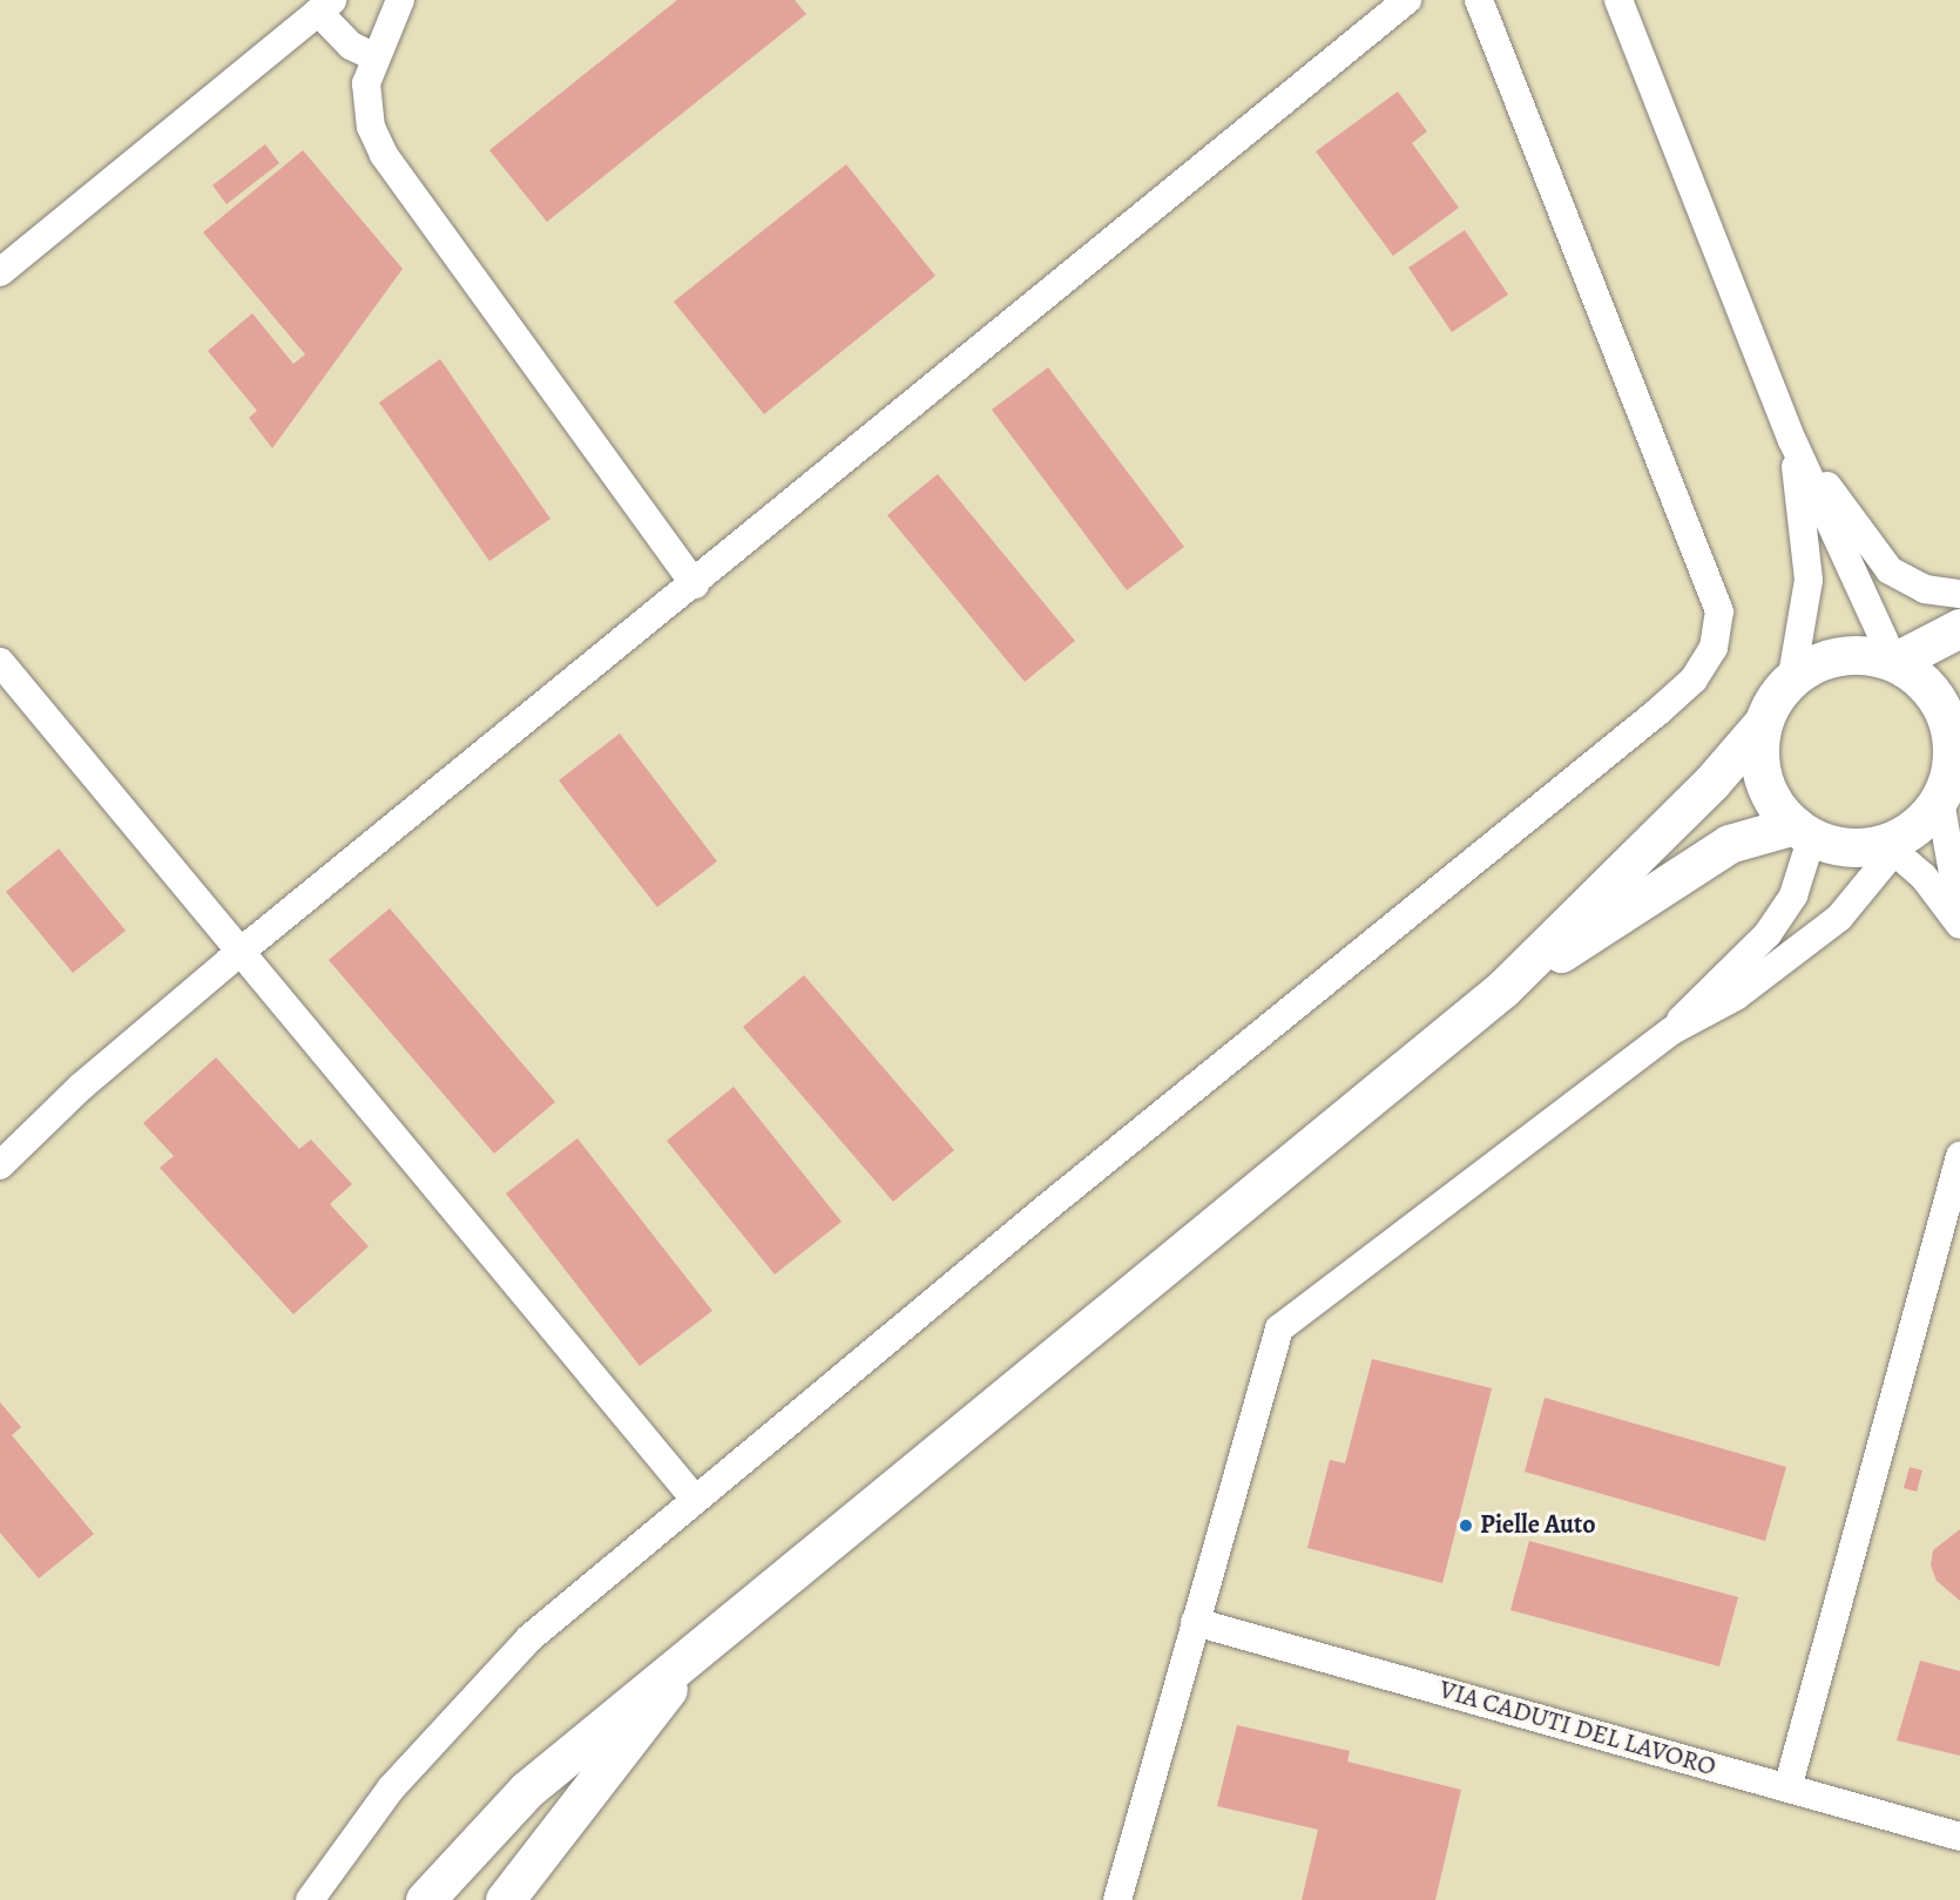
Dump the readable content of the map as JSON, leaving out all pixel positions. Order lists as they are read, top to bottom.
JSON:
{
  "streets": {
    "street": ["VIA CADUTI DEL LAVORO"]
  },
  "places": ["Pielle Auto"]
}
